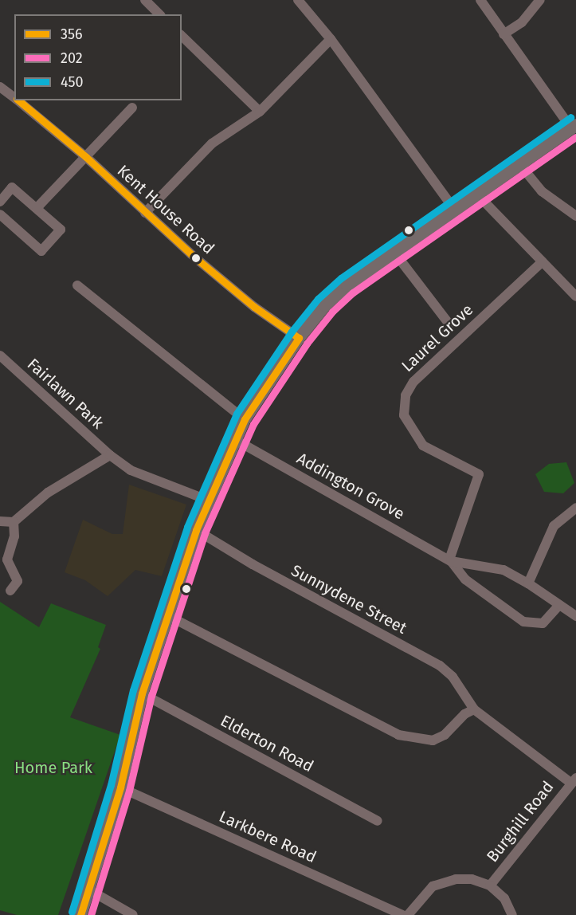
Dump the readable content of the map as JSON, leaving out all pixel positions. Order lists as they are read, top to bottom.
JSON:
{
  "streets": {
    "street": [
      "Kent House Road",
      "Laurel Grove",
      "Fairlawn Park",
      "Addington Grove",
      "Sunnydene Street",
      "Elderton Road",
      "Burghill Road",
      "Larkbere Road"
    ]
  },
  "crossings": [
    ["Laurel Grove", "Addington Grove"],
    ["Sunnydene Street", "Burghill Road"]
  ],
  "parks": ["Home Park"],
  "lines": ["transit line 356", "transit line 450", "transit line 202"],
  "legend": ["356", "202", "450"]
}
